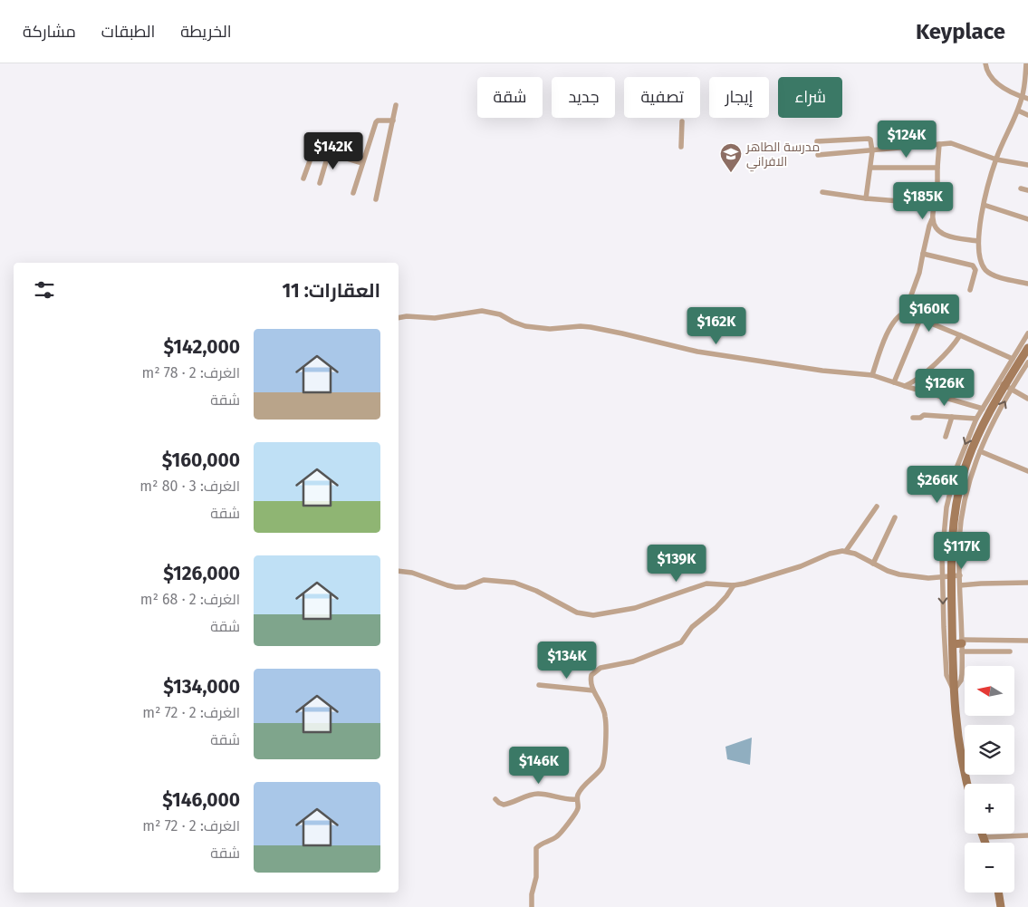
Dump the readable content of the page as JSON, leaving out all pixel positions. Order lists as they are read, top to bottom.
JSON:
{
  "places": {
    "school or university": ["مدرسة الطاهر الافراني"]
  },
  "north": "left",
  "page": {
    "header": "Keyplace",
    "nav": ["الخريطة", "الطبقات", "مشاركة"],
    "chip": [
      "شراء",
      "إيجار",
      "تصفية",
      "جديد",
      "شقة"
    ],
    "price": [
      "$124K",
      "$142K",
      "$185K",
      "$160K",
      "$162K",
      "$126K",
      "$266K",
      "$117K",
      "$139K",
      "$134K",
      "$146K"
    ],
    "heading": "العقارات: 11",
    "list": [
      {
        "name": "$142,000",
        "note": "الغرف: 2 · 78 m² · شقة"
      },
      {
        "name": "$160,000",
        "note": "الغرف: 3 · 80 m² · شقة"
      },
      {
        "name": "$126,000",
        "note": "الغرف: 2 · 68 m² · شقة"
      },
      {
        "name": "$134,000",
        "note": "الغرف: 2 · 72 m² · شقة"
      },
      {
        "name": "$146,000",
        "note": "الغرف: 2 · 72 m² · شقة"
      }
    ],
    "map_buttons": ["+", "−"]
  }
}
